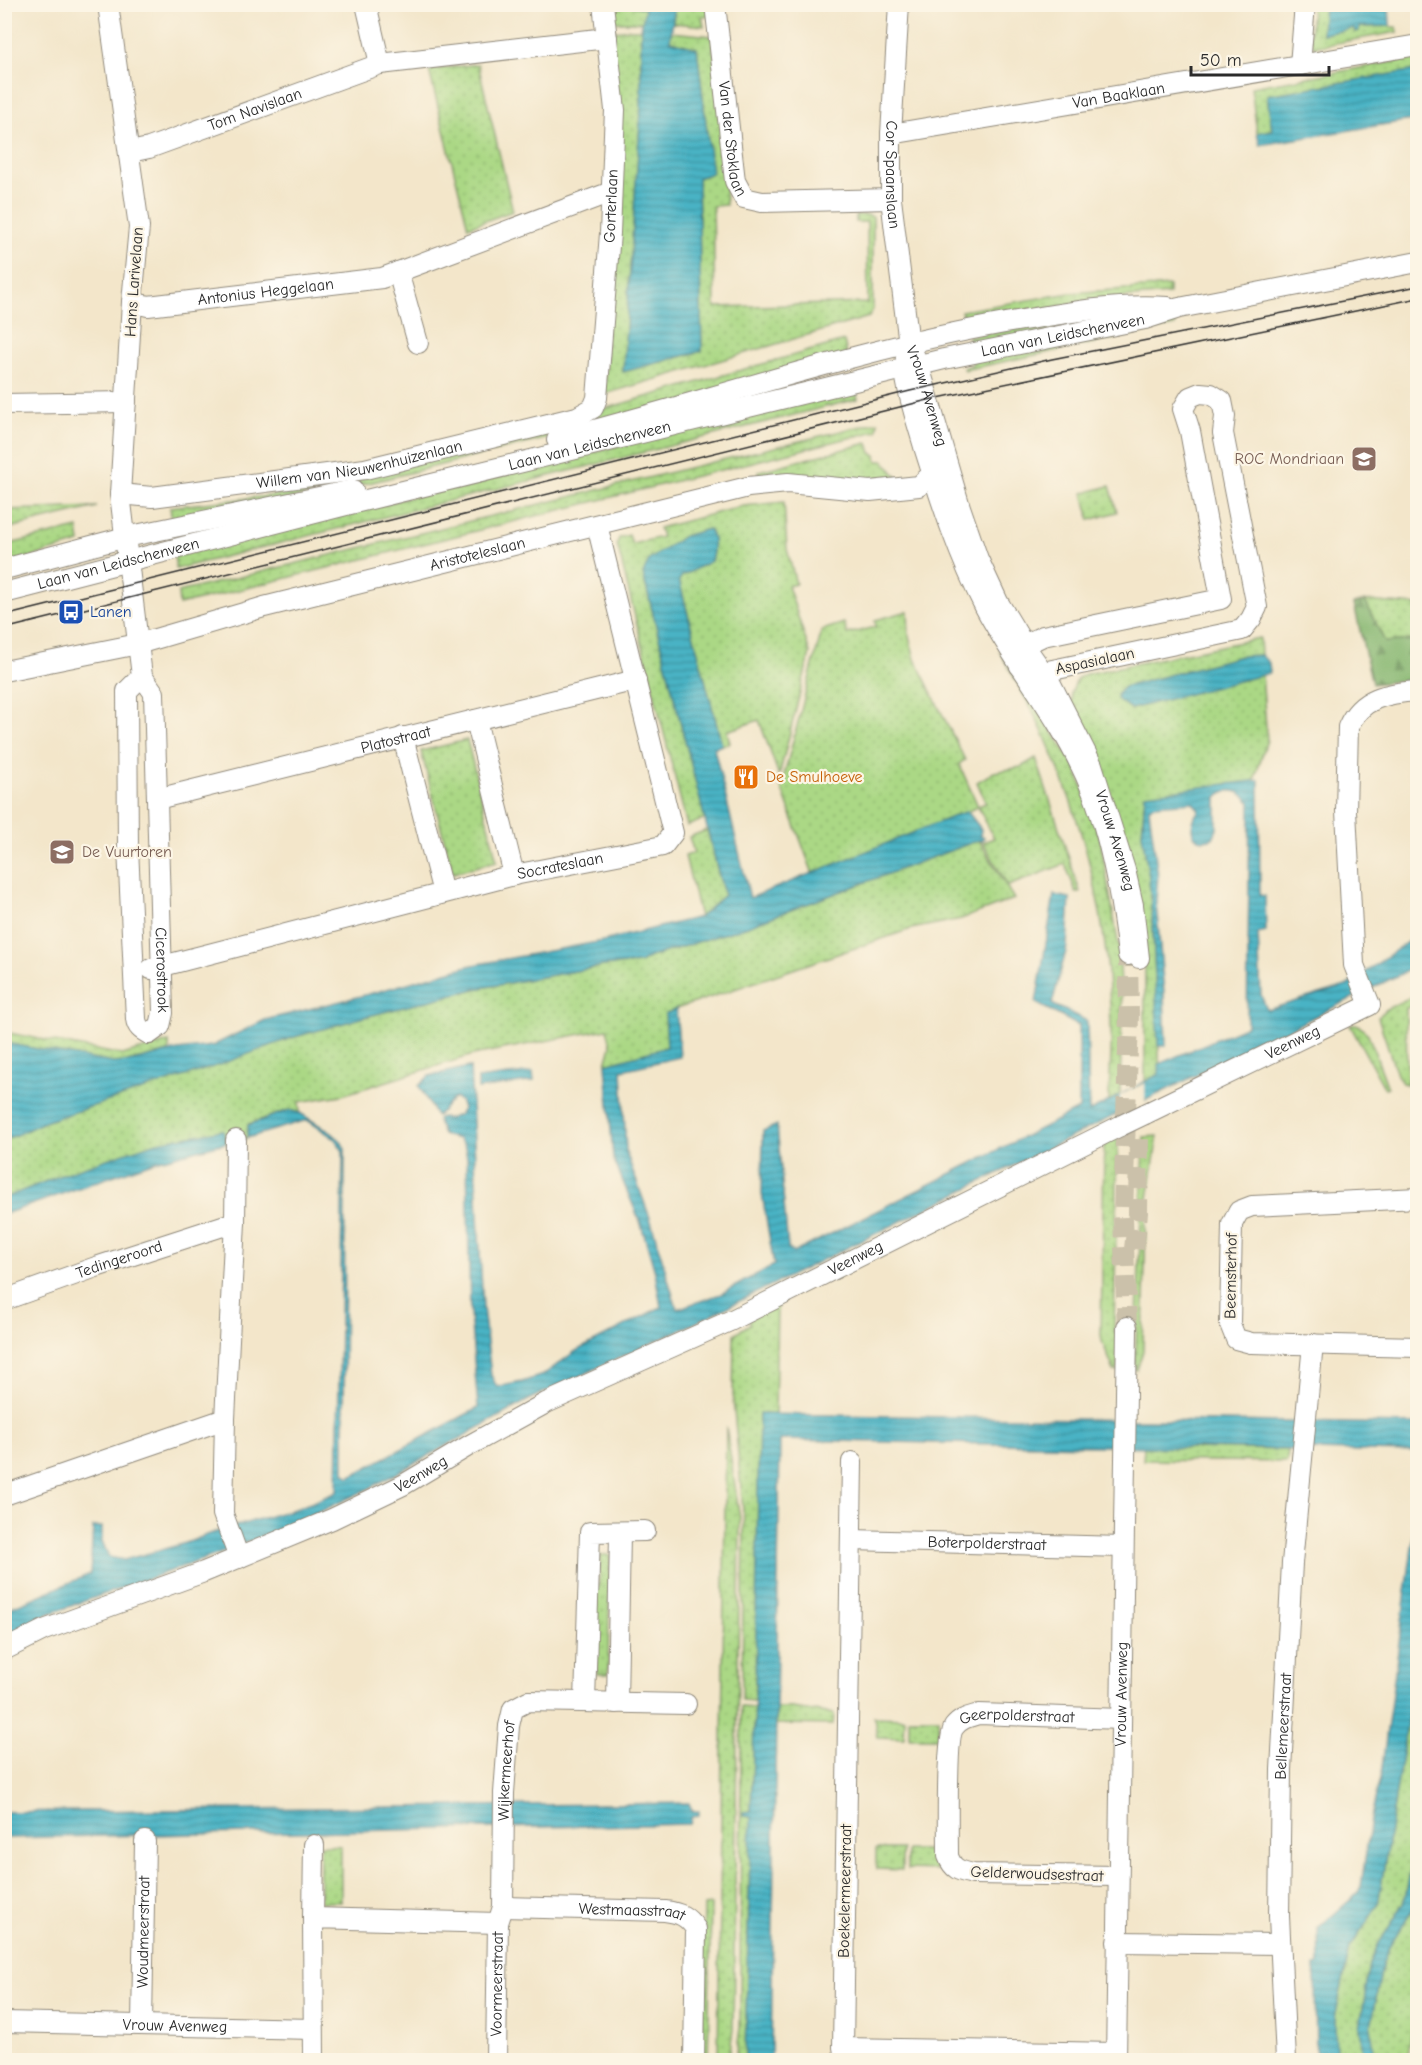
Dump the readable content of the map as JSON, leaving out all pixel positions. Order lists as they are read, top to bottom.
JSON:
{
  "streets": {
    "street": [
      "Van Baaklaan",
      "Tom Navislaan",
      "Van der Stoklaan",
      "Cor Spaanslaan",
      "Gorterlaan",
      "Hans Larivelaan",
      "Antonius Heggelaan",
      "Laan van Leidschenveen",
      "Vrouw Avenweg",
      "Willem van Nieuwenhuizenlaan",
      "Aristoteleslaan",
      "Aspasialaan",
      "Platostraat",
      "Socrateslaan",
      "Cicerostrook",
      "Veenweg",
      "Tedingeroord",
      "Beemsterhof",
      "Boterpolderstraat",
      "Geerpolderstraat",
      "Bellemeerstraat",
      "Wijkermeerhof",
      "Gelderwoudsestraat",
      "Boekelermeerstraat",
      "Westmaasstraat",
      "Woudmeerstraat",
      "Voormeerstraat"
    ]
  },
  "crossings": [
    ["Van Baaklaan", "Cor Spaanslaan"],
    ["Tom Navislaan", "Gorterlaan"],
    ["Tom Navislaan", "Hans Larivelaan"],
    ["Van der Stoklaan", "Cor Spaanslaan"],
    ["Cor Spaanslaan", "Laan van Leidschenveen"],
    ["Cor Spaanslaan", "Vrouw Avenweg"],
    ["Gorterlaan", "Antonius Heggelaan"],
    ["Gorterlaan", "Willem van Nieuwenhuizenlaan"],
    ["Hans Larivelaan", "Antonius Heggelaan"],
    ["Hans Larivelaan", "Laan van Leidschenveen"],
    ["Hans Larivelaan", "Willem van Nieuwenhuizenlaan"],
    ["Hans Larivelaan", "Cicerostrook"],
    ["Laan van Leidschenveen", "Vrouw Avenweg"],
    ["Laan van Leidschenveen", "Cicerostrook"],
    ["Vrouw Avenweg", "Aristoteleslaan"],
    ["Vrouw Avenweg", "Aspasialaan"],
    ["Vrouw Avenweg", "Boterpolderstraat"],
    ["Vrouw Avenweg", "Geerpolderstraat"],
    ["Vrouw Avenweg", "Gelderwoudsestraat"],
    ["Vrouw Avenweg", "Boekelermeerstraat"],
    ["Vrouw Avenweg", "Woudmeerstraat"],
    ["Aristoteleslaan", "Socrateslaan"],
    ["Aristoteleslaan", "Cicerostrook"],
    ["Platostraat", "Socrateslaan"],
    ["Platostraat", "Cicerostrook"],
    ["Socrateslaan", "Cicerostrook"],
    ["Beemsterhof", "Bellemeerstraat"],
    ["Boterpolderstraat", "Boekelermeerstraat"],
    ["Geerpolderstraat", "Gelderwoudsestraat"],
    ["Wijkermeerhof", "Westmaasstraat"],
    ["Wijkermeerhof", "Voormeerstraat"],
    ["Westmaasstraat", "Voormeerstraat"]
  ],
  "places": {
    "school or university": ["ROC Mondriaan", "De Vuurtoren"],
    "bus stop": ["Lanen"],
    "restaurant": ["De Smulhoeve"]
  },
  "scale_bar": "50 m"
}
